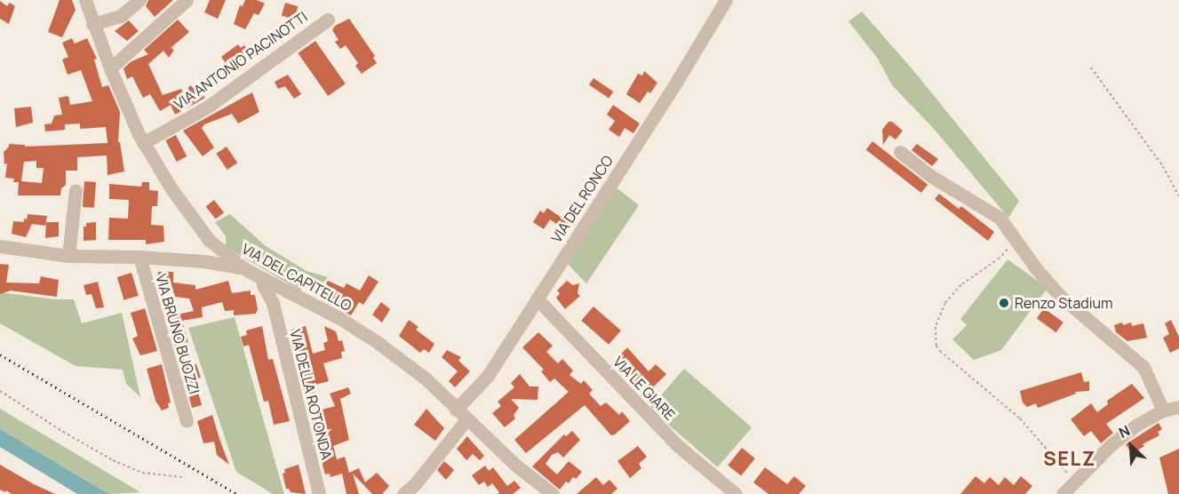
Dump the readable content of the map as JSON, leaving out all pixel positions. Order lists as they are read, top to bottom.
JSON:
{
  "streets": {
    "street": [
      "VIA ANTONIO PACINOTTI",
      "VIA DEL RONCO",
      "VIA DEL CAPITELLO",
      "VIA BRUNO BUOZZI",
      "VIA LE GIARE",
      "VIA DELLA ROTONDA"
    ]
  },
  "crossings": [
    ["VIA ANTONIO PACINOTTI", "VIA DEL CAPITELLO"],
    ["VIA DEL RONCO", "VIA DEL CAPITELLO"],
    ["VIA DEL RONCO", "VIA LE GIARE"],
    ["VIA DEL CAPITELLO", "VIA DELLA ROTONDA"]
  ],
  "districts": ["SELZ"],
  "places": ["Renzo Stadium"],
  "north": "top left"
}
